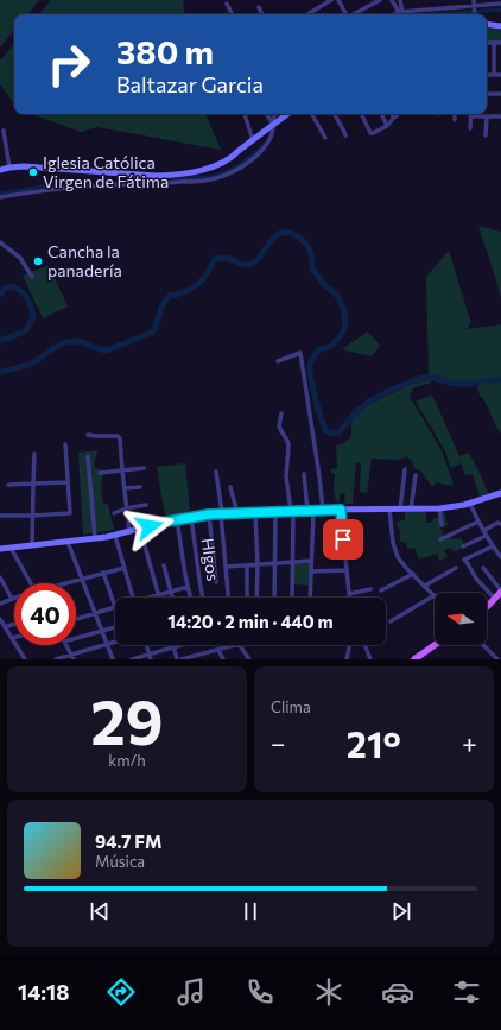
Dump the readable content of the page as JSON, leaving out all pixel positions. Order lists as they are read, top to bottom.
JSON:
{
  "streets": {
    "street": ["HIgos"]
  },
  "places": ["Iglesia Católica Virgen de Fátima", "Cancha la panadería"],
  "north": "left",
  "page": {
    "turn": ["380 m", "Baltazar Garcia"],
    "limit": "40",
    "trip": "14:20 · 2 min · 440 m",
    "tile": [
      ["29", "km/h"],
      "Clima"
    ],
    "heat": ["−", "21°", "+"],
    "song": ["94.7 FM", "Música"],
    "tabs": "14:18"
  }
}
